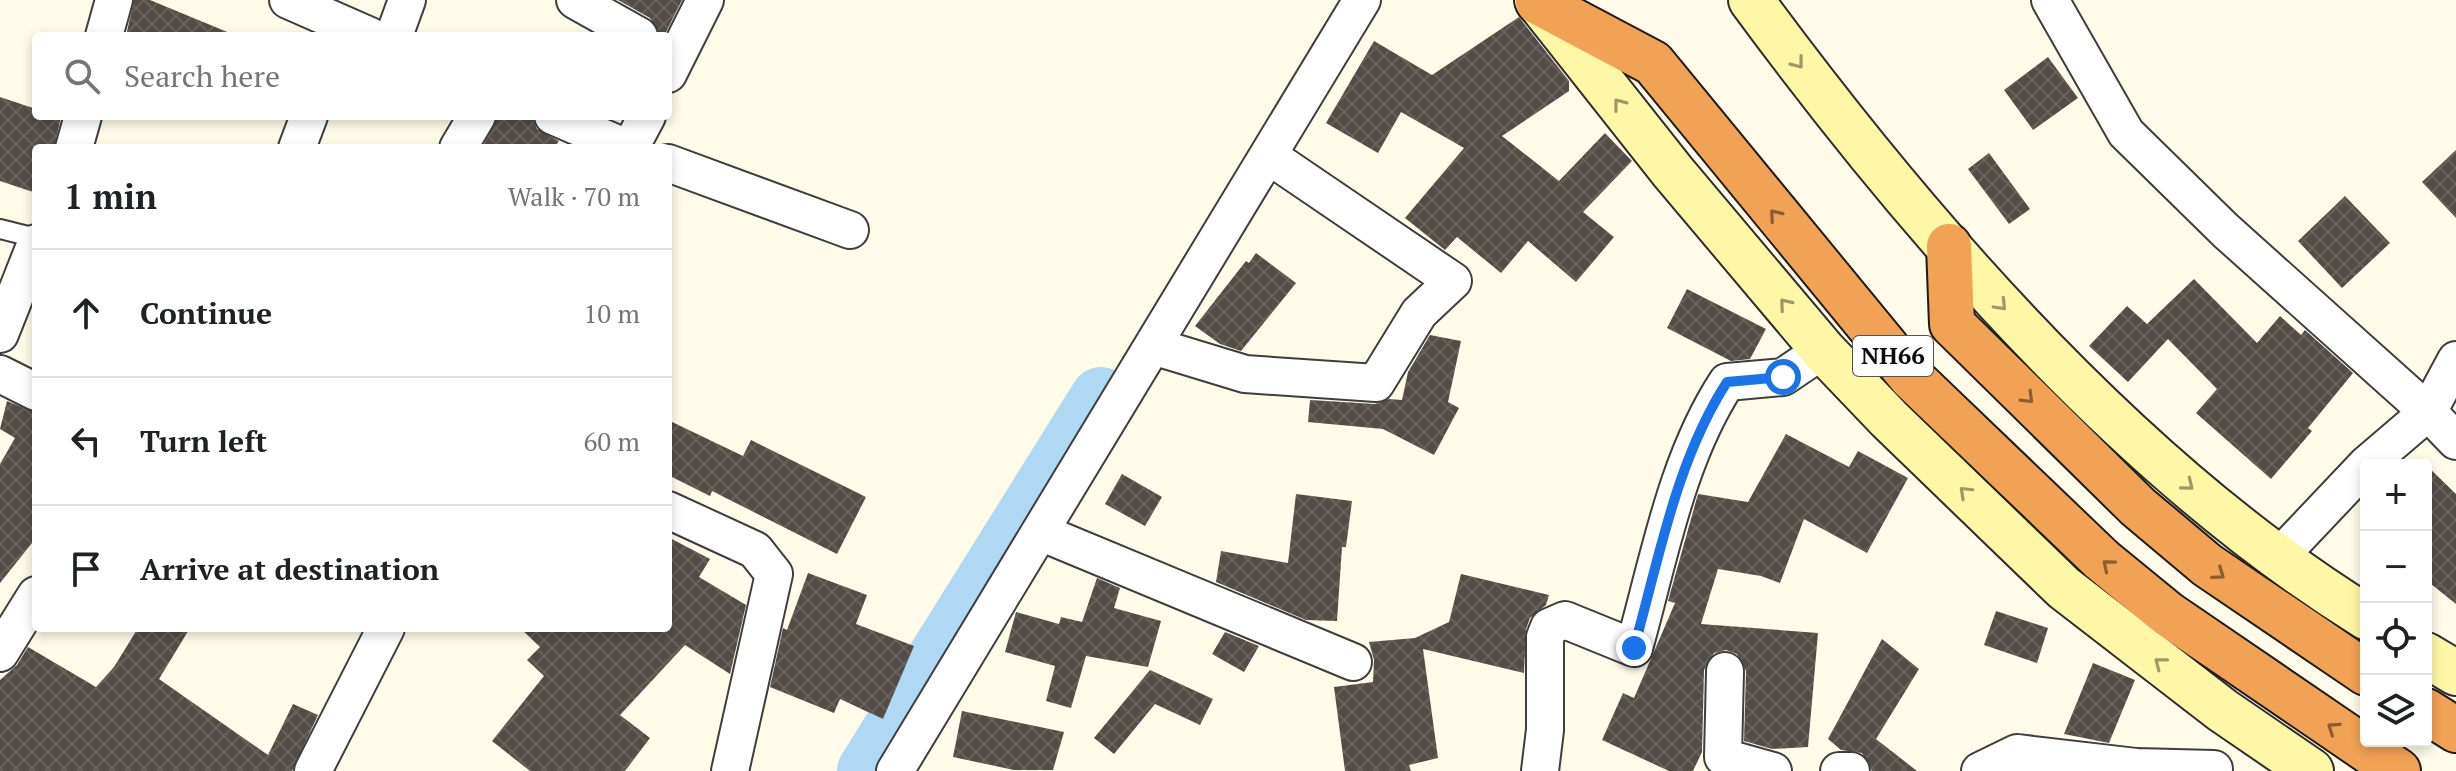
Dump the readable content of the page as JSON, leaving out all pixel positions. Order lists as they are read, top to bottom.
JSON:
{
  "streets": {
    "highway": ["NH66"]
  },
  "page": {
    "search": "Search here",
    "heading": ["1 min", "Walk · 70 m"],
    "list": [
      ["Continue", "10 m"],
      ["Turn left", "60 m"],
      "Arrive at destination"
    ],
    "map_buttons": ["+", "−"]
  }
}
